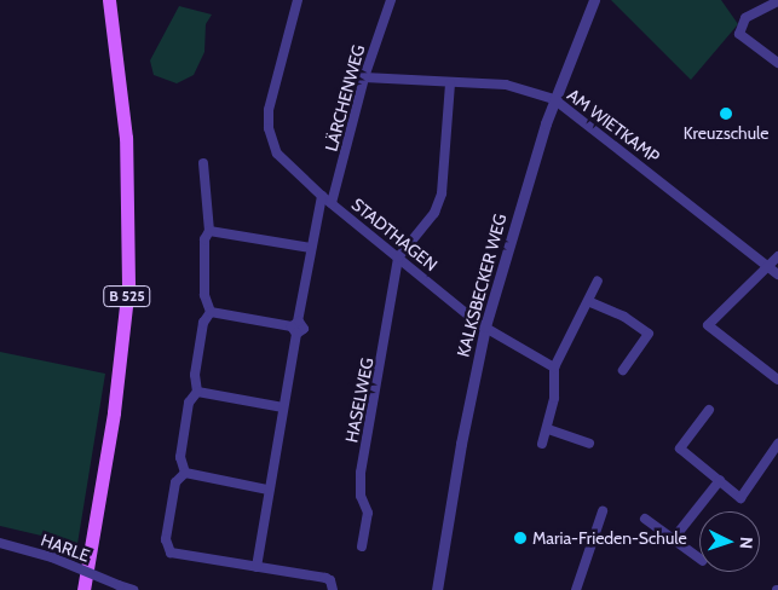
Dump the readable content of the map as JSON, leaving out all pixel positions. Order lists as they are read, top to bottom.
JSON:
{
  "streets": {
    "main road": ["B 525"],
    "street": [
      "LÄRCHENWEG",
      "AM WIETKAMP",
      "STADTHAGEN",
      "KALKSBECKER WEG",
      "HASELWEG",
      "HARLE"
    ]
  },
  "crossings": [
    ["LÄRCHENWEG", "AM WIETKAMP"],
    ["LÄRCHENWEG", "STADTHAGEN"],
    ["AM WIETKAMP", "KALKSBECKER WEG"],
    ["STADTHAGEN", "KALKSBECKER WEG"],
    ["STADTHAGEN", "HASELWEG"]
  ],
  "places": ["Kreuzschule", "Maria-Frieden-Schule"],
  "north": "right"
}
